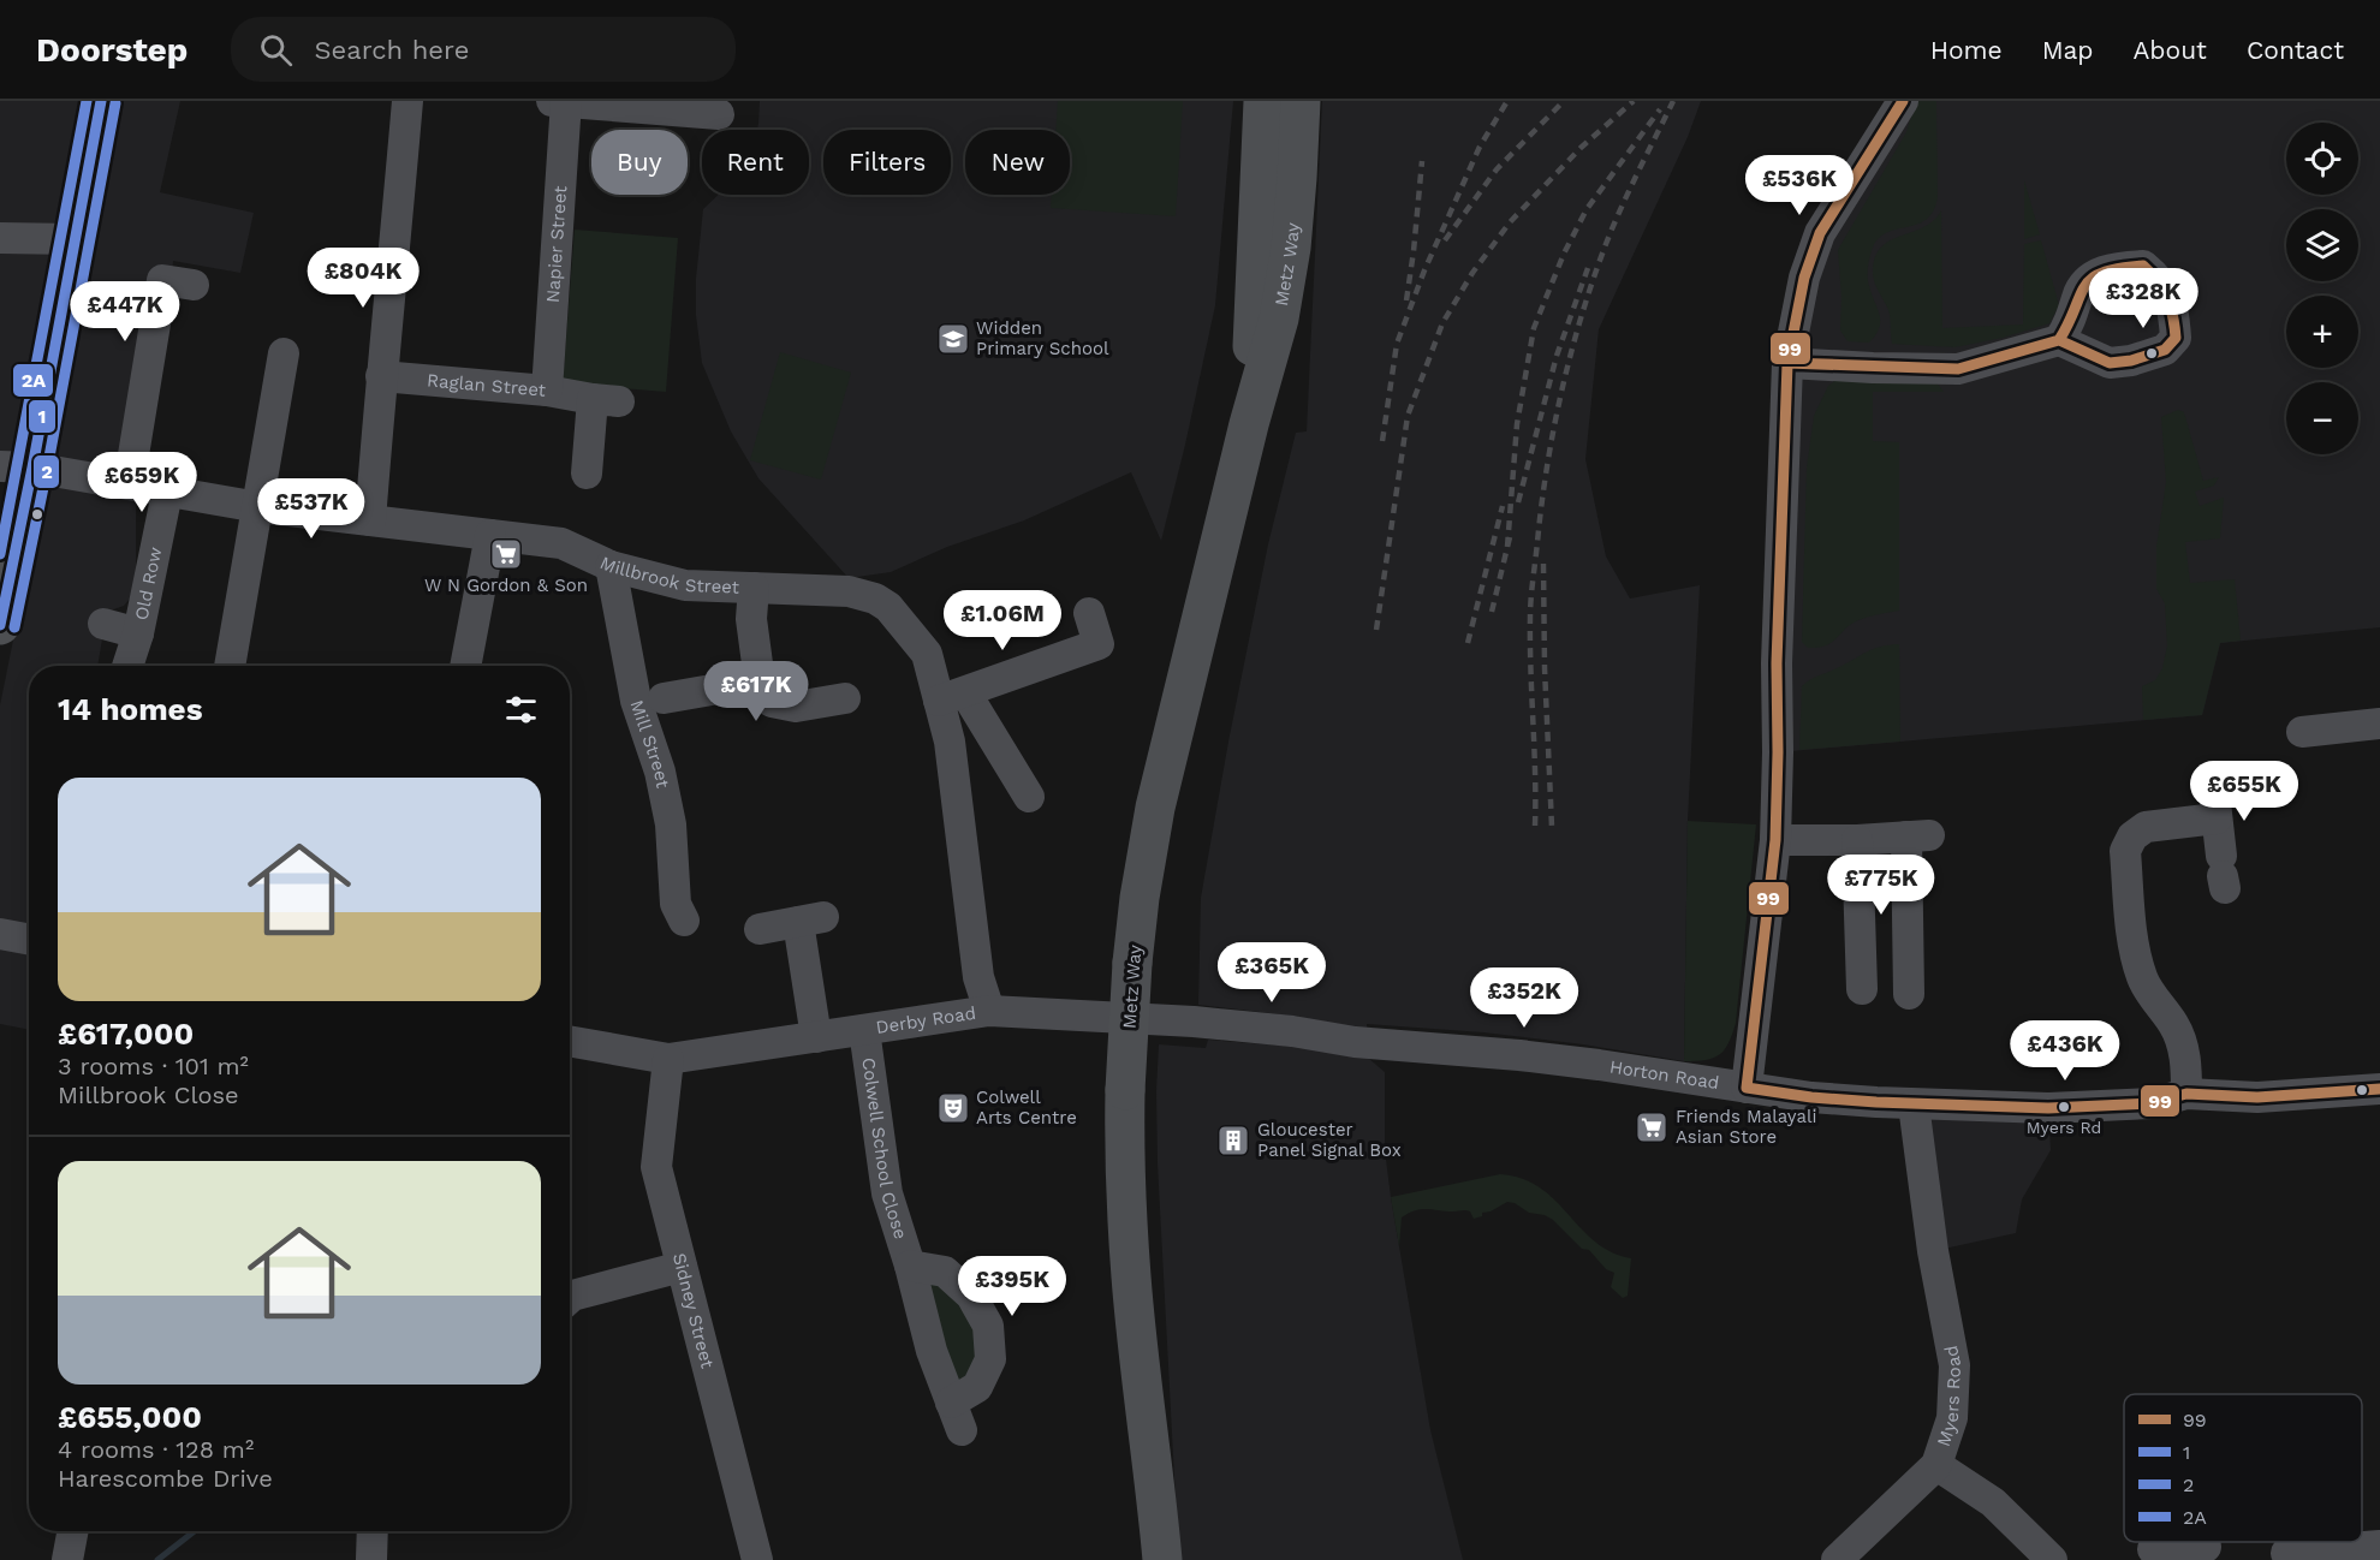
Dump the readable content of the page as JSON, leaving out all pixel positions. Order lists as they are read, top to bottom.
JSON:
{
  "streets": {
    "main road": ["Metz Way"],
    "street": [
      "Napier Street",
      "Raglan Street",
      "Millbrook Street",
      "Old Row",
      "Mill Street",
      "Derby Road",
      "Horton Road",
      "Colwell School Close",
      "Sidney Street",
      "Myers Road"
    ]
  },
  "crossings": [
    ["Napier Street", "Raglan Street"],
    ["Millbrook Street", "Old Row"],
    ["Millbrook Street", "Mill Street"],
    ["Millbrook Street", "Derby Road"],
    ["Derby Road", "Horton Road"],
    ["Derby Road", "Colwell School Close"],
    ["Derby Road", "Sidney Street"],
    ["Horton Road", "Myers Road"]
  ],
  "places": {
    "school or university": ["Widden Primary School"],
    "supermarket": ["W N Gordon & Son", "Friends Malayali Asian Store"],
    "other": ["Myers Rd"],
    "theatre": ["Colwell Arts Centre"],
    "building": ["Gloucester Panel Signal Box"]
  },
  "lines": [
    "transit line 99",
    "transit line 1",
    "transit line 2A",
    "transit line 2"
  ],
  "legend": [
    "99",
    "1",
    "2",
    "2A"
  ],
  "page": {
    "header": "Doorstep",
    "search": "Search here",
    "nav": [
      "Home",
      "Map",
      "About",
      "Contact"
    ],
    "map_buttons": ["+", "−"],
    "chip": [
      "Buy",
      "Rent",
      "Filters",
      "New"
    ],
    "price": [
      "£536K",
      "£804K",
      "£328K",
      "£447K",
      "£659K",
      "£537K",
      "£1.06M",
      "£617K",
      "£655K",
      "£775K",
      "£365K",
      "£352K",
      "£436K",
      "£395K"
    ],
    "heading": "14 homes",
    "list": [
      {
        "name": "£617,000",
        "note": "3 rooms · 101 m² · Millbrook Close"
      },
      {
        "name": "£655,000",
        "note": "4 rooms · 128 m² · Harescombe Drive"
      }
    ]
  }
}
